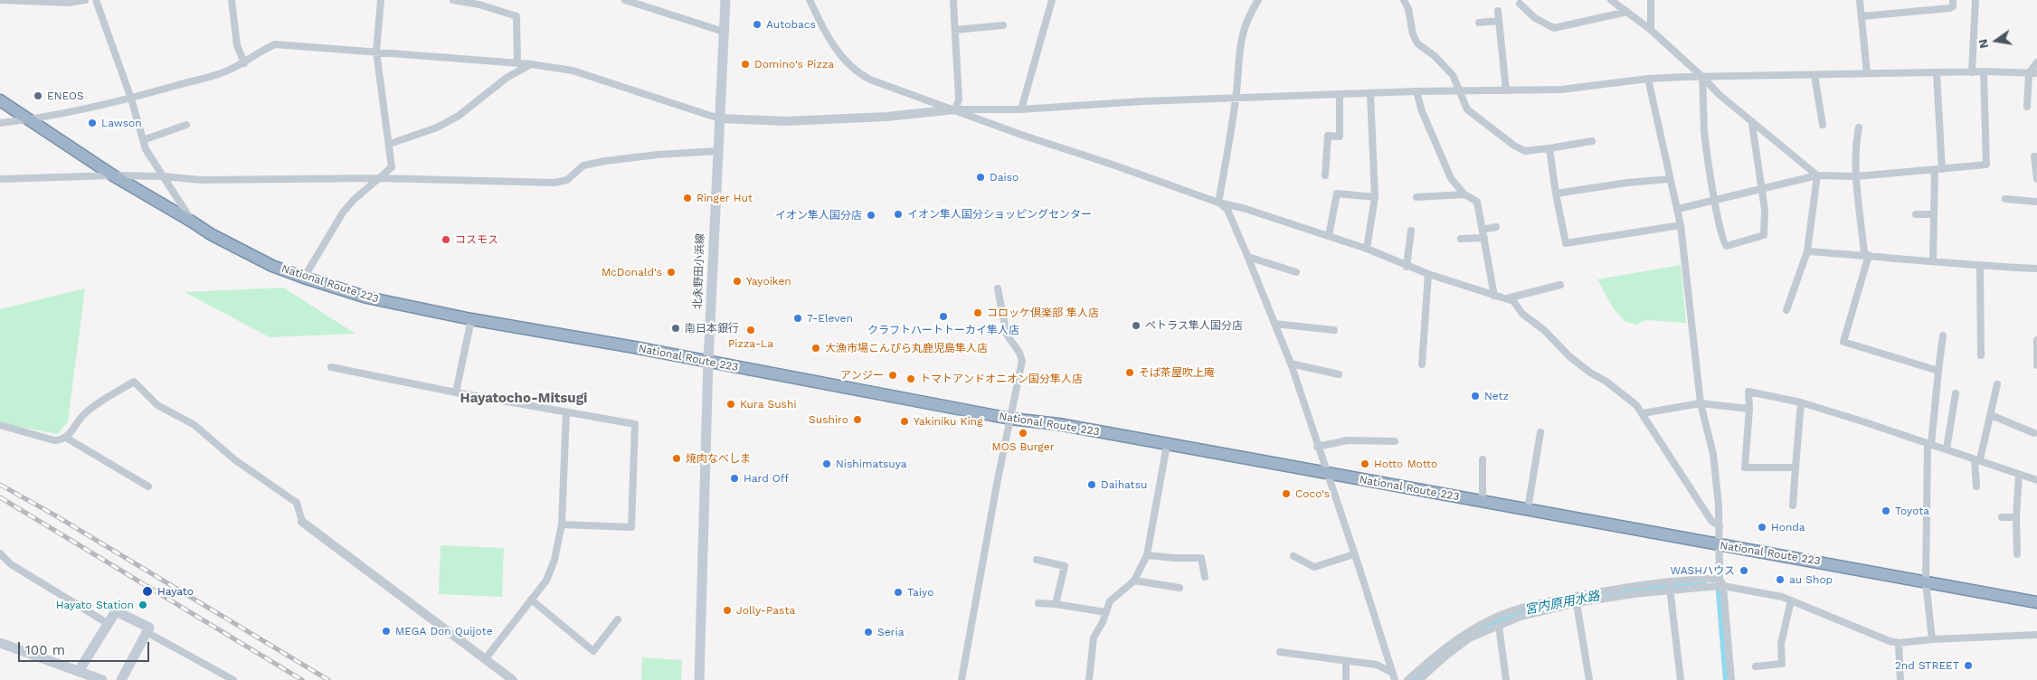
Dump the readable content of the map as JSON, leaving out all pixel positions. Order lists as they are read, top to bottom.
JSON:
{
  "streets": {
    "highway": ["National Route 223"],
    "main road": ["北永野田小浜線"]
  },
  "crossings": [
    ["北永野田小浜線", "National Route 223"]
  ],
  "districts": ["Hayatocho-Mitsugi"],
  "water": ["宮内原用水路"],
  "places": [
    "Autobacs",
    "Domino's Pizza",
    "ENEOS",
    "Lawson",
    "Daiso",
    "Ringer Hut",
    "イオン隼人国分ショッピングセンター",
    "イオン隼人国分店",
    "コスモス",
    "McDonald's",
    "Yayoiken",
    "コロッケ倶楽部 隼人店",
    "クラフトハートトーカイ隼人店",
    "7-Eleven",
    "ペトラス隼人国分店",
    "南日本銀行",
    "Pizza-La",
    "大漁市場こんぴら丸鹿児島隼人店",
    "そば茶屋吹上庵",
    "アンジー",
    "トマトアンドオニオン国分隼人店",
    "Netz",
    "Kura Sushi",
    "Sushiro",
    "Yakiniku King",
    "MOS Burger",
    "焼肉なべしま",
    "Nishimatsuya",
    "Hotto Motto",
    "Hard Off",
    "Daihatsu",
    "Coco's",
    "Toyota",
    "Honda",
    "WASHハウス",
    "au Shop",
    "Hayato",
    "Taiyo",
    "Hayato Station",
    "Jolly-Pasta",
    "MEGA Don Quijote",
    "Seria",
    "2nd STREET"
  ],
  "scale_bar": "100 m",
  "north": "left"
}
